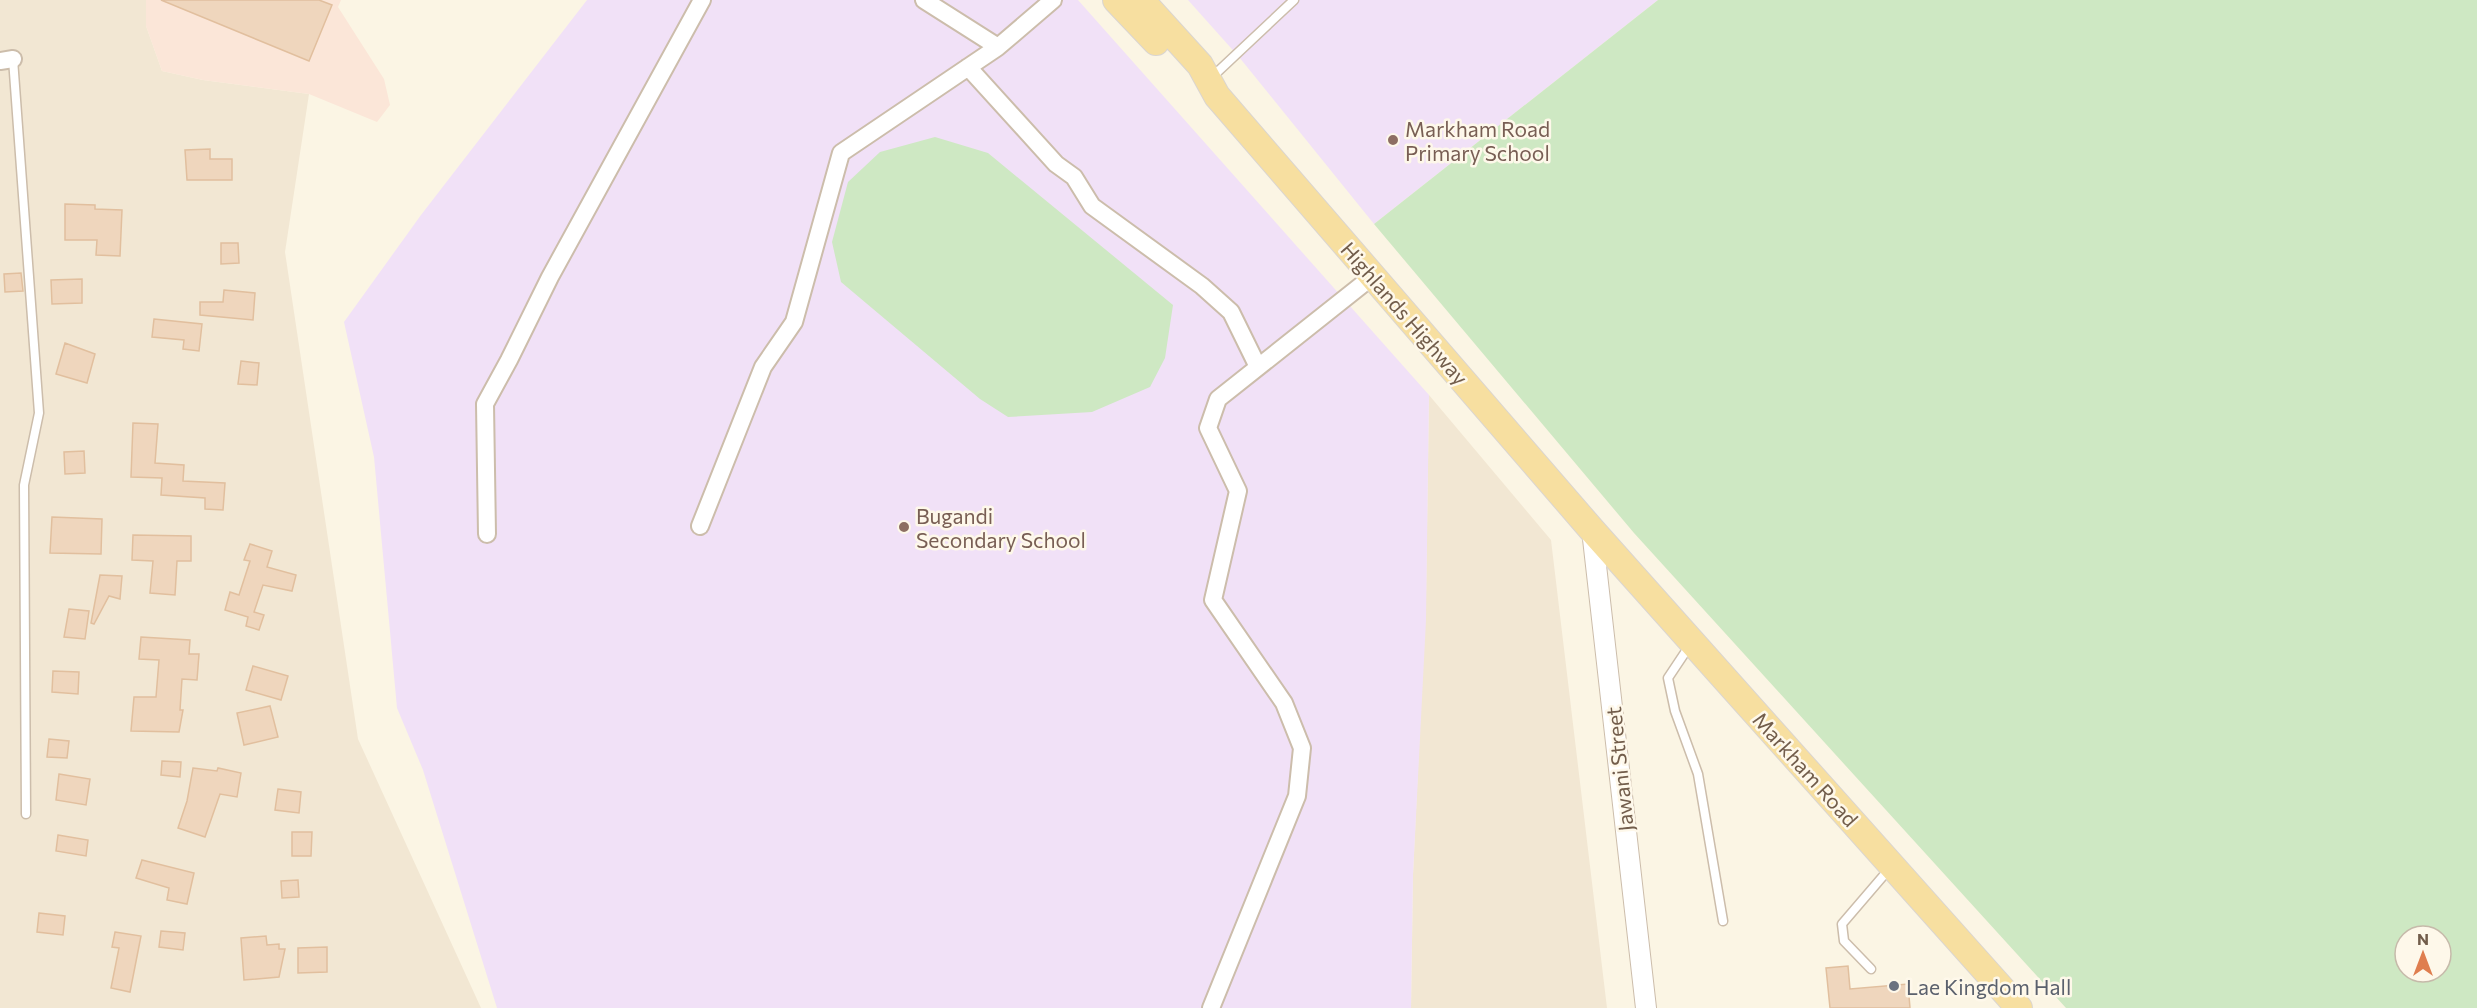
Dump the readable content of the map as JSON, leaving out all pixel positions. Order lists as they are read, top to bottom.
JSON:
{
  "streets": {
    "main road": ["Highlands Highway", "Markham Road"],
    "street": ["Jawani Street"]
  },
  "crossings": [
    ["Highlands Highway", "Jawani Street"],
    ["Highlands Highway", "Markham Road"],
    ["Jawani Street", "Markham Road"]
  ],
  "places": ["Markham Road Primary School", "Bugandi Secondary School", "Lae Kingdom Hall"],
  "north": "top"
}
